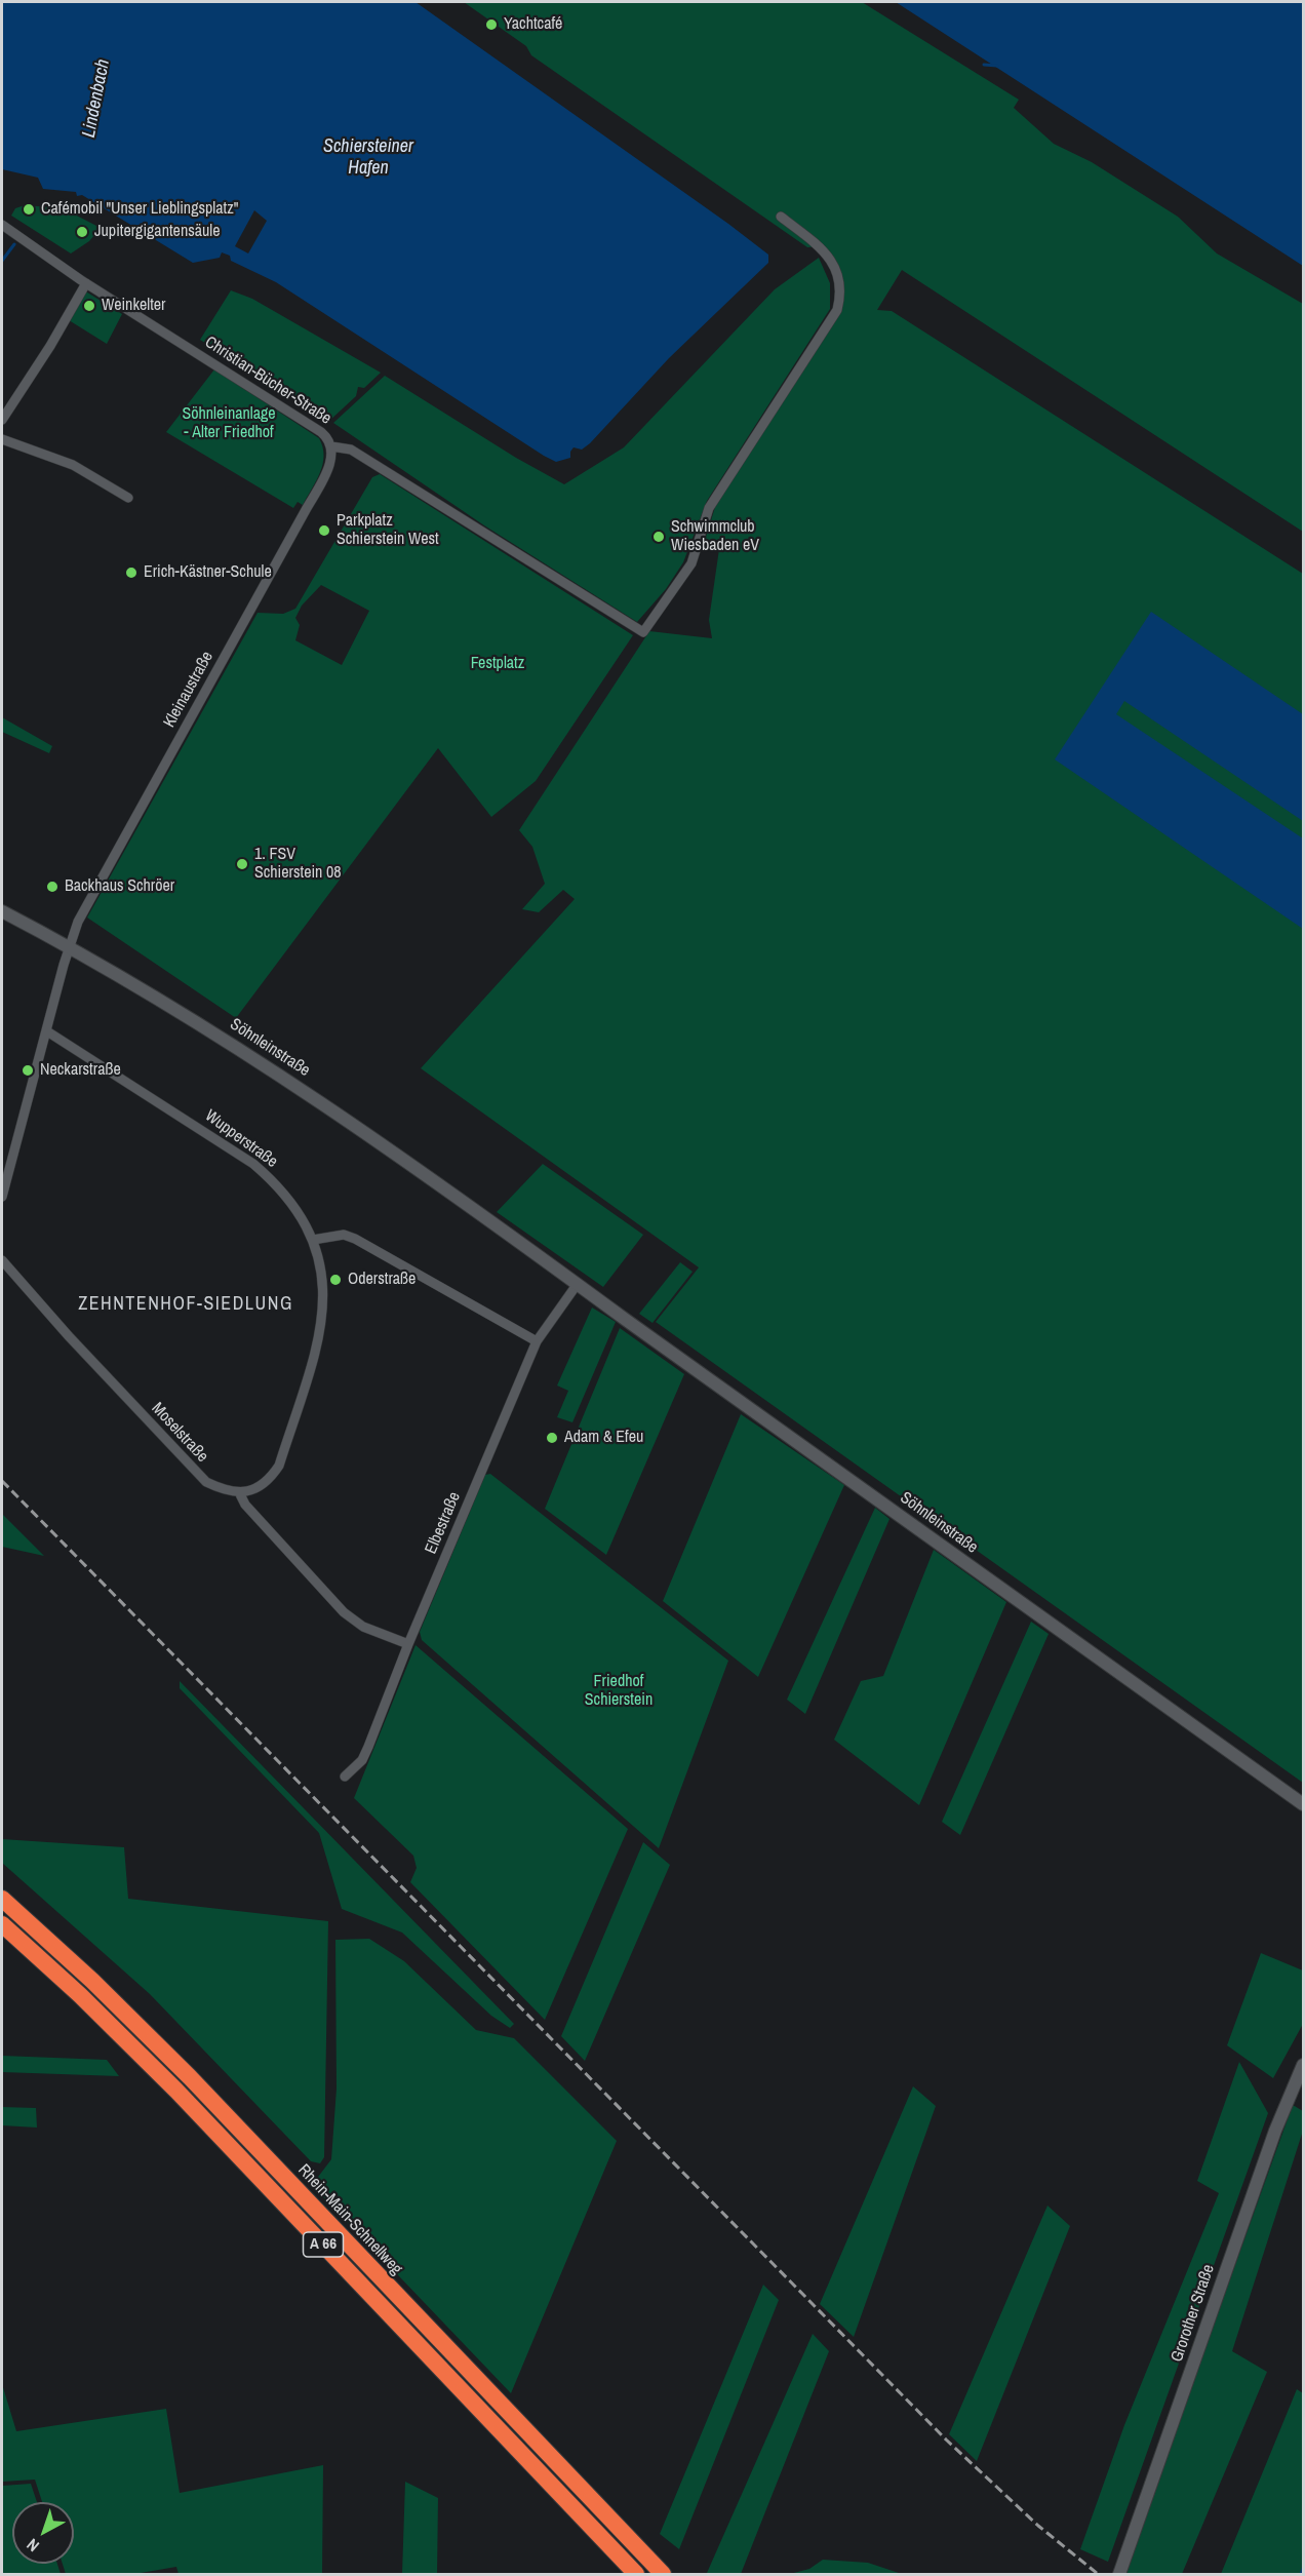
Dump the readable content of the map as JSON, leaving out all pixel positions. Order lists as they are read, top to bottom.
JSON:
{
  "streets": {
    "highway": ["Rhein-Main-Schnellweg", "A 66"],
    "street": [
      "Christian-Bücher-Straße",
      "Kleinaustraße",
      "Söhnleinstraße",
      "Wupperstraße",
      "Moselstraße",
      "Elbestraße",
      "Grorother Straße"
    ]
  },
  "crossings": [
    ["Christian-Bücher-Straße", "Kleinaustraße"],
    ["Kleinaustraße", "Söhnleinstraße"],
    ["Söhnleinstraße", "Elbestraße"],
    ["Wupperstraße", "Moselstraße"]
  ],
  "districts": ["ZEHNTENHOF-SIEDLUNG"],
  "water": ["Lindenbach", "Schiersteiner Hafen"],
  "parks": ["Söhnleinanlage - Alter Friedhof", "Festplatz", "Friedhof Schierstein"],
  "places": [
    "Yachtcafé",
    "Cafémobil \"Unser Lieblingsplatz\"",
    "Jupitergigantensäule",
    "Weinkelter",
    "Parkplatz Schierstein West",
    "Schwimmclub Wiesbaden eV",
    "Erich-Kästner-Schule",
    "1. FSV Schierstein 08",
    "Backhaus Schröer",
    "Neckarstraße",
    "Oderstraße",
    "Adam & Efeu"
  ],
  "north": "bottom left"
}
